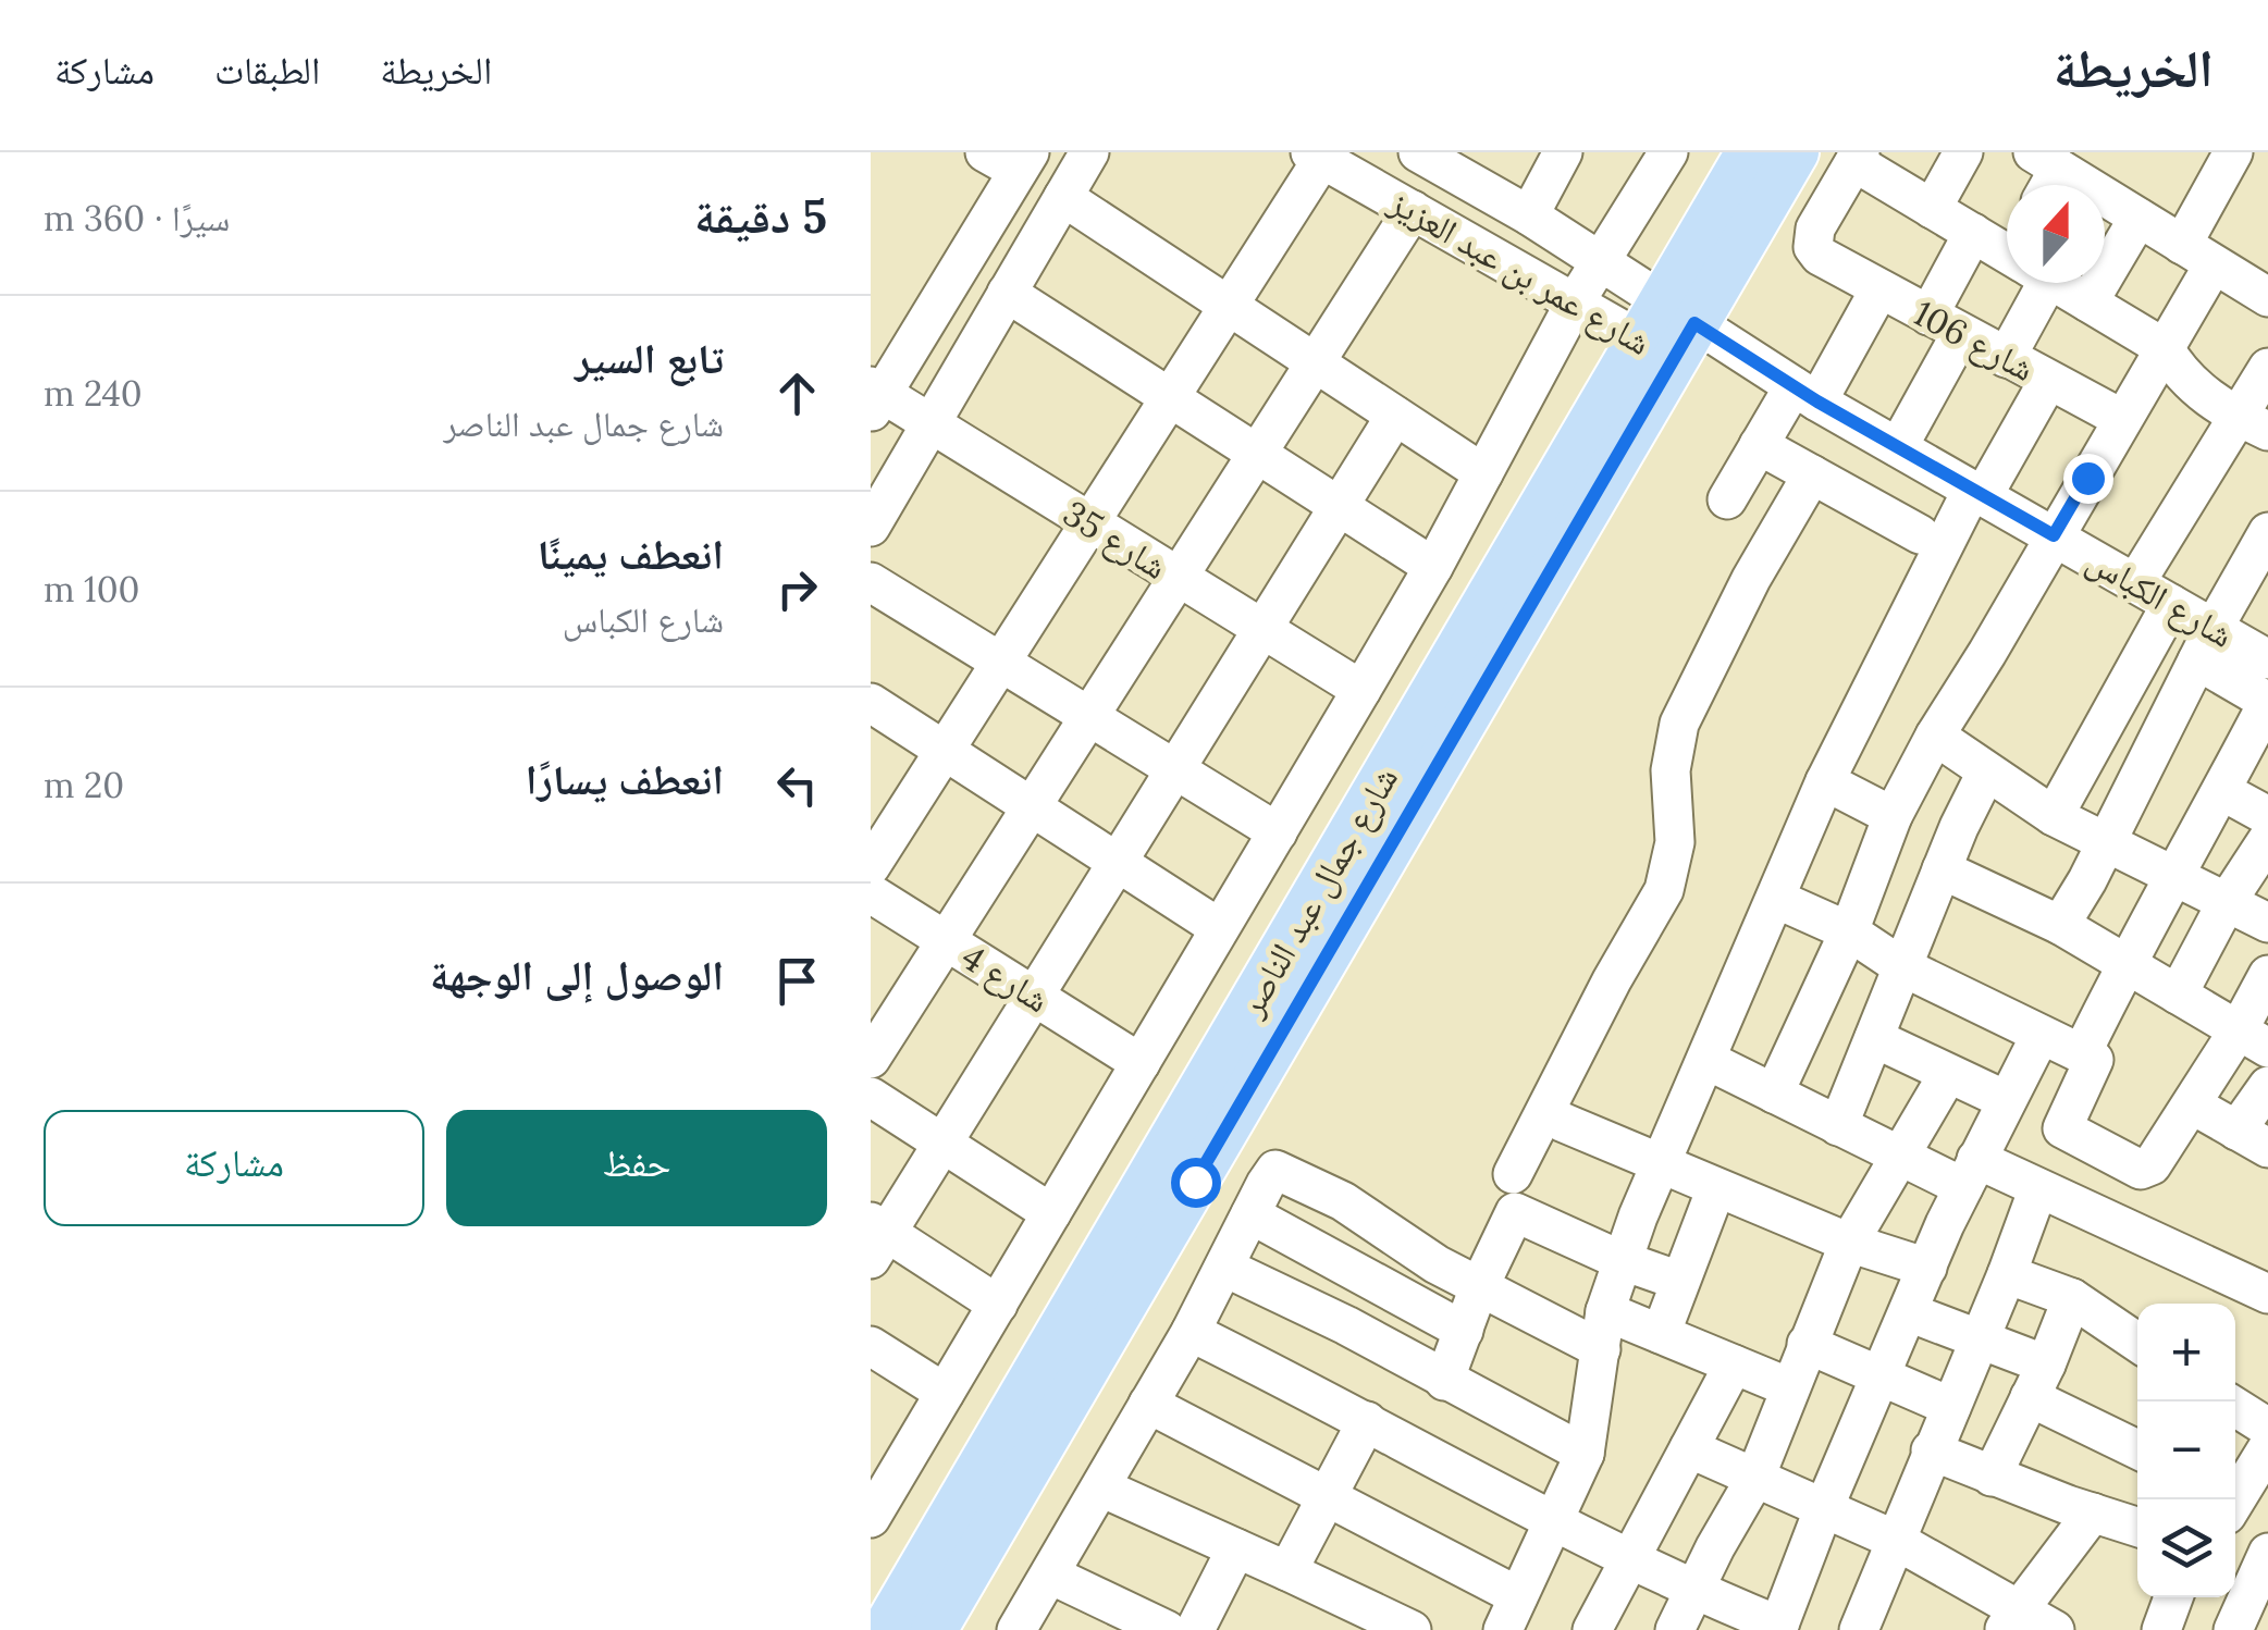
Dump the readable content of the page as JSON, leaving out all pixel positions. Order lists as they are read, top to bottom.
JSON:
{
  "streets": {
    "main road": ["شارع جمال عبد الناصر"],
    "street": [
      "شارع عمر بن عبد العزيز",
      "شارع 106",
      "شارع 35",
      "شارع الكباس",
      "شارع 4"
    ]
  },
  "crossings": [
    ["شارع عمر بن عبد العزيز", "شارع الكباس"],
    ["شارع عمر بن عبد العزيز", "شارع جمال عبد الناصر"],
    ["شارع الكباس", "شارع جمال عبد الناصر"]
  ],
  "north": "top",
  "page": {
    "header": "الخريطة",
    "nav": ["الخريطة", "الطبقات", "مشاركة"],
    "heading": ["5 دقيقة", "سيرًا · 360 m"],
    "list": [
      ["تابع السير", "شارع جمال عبد الناصر", "240 m"],
      ["انعطف يمينًا", "شارع الكباس", "100 m"],
      ["انعطف يسارًا", "20 m"],
      "الوصول إلى الوجهة"
    ],
    "buttons": ["حفظ", "مشاركة"],
    "map_buttons": ["+", "−"]
  }
}
